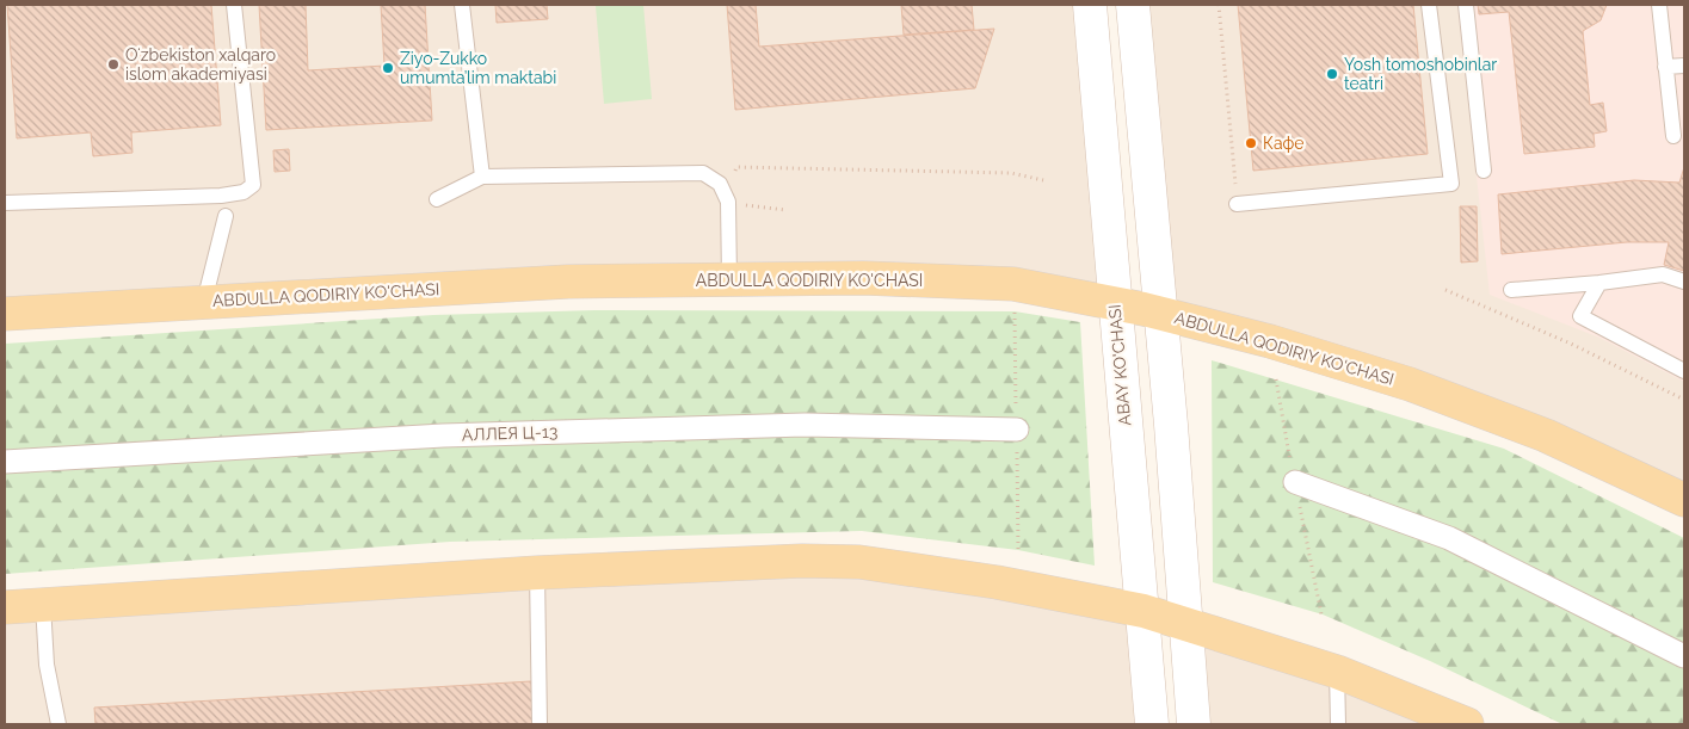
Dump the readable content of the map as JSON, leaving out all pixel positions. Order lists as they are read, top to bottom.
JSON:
{
  "streets": {
    "main road": ["ABDULLA QODIRIY KO'CHASI", "ABAY KO'CHASI"],
    "street": ["АЛЛЕЯ Ц-13"]
  },
  "crossings": [
    ["ABDULLA QODIRIY KO'CHASI", "ABAY KO'CHASI"]
  ],
  "places": [
    "Oʻzbekiston xalqaro islom akademiyasi",
    "Ziyo-Zukko umumta’lim maktabi",
    "Yosh tomoshobinlar teatri",
    "Кафе"
  ]
}
